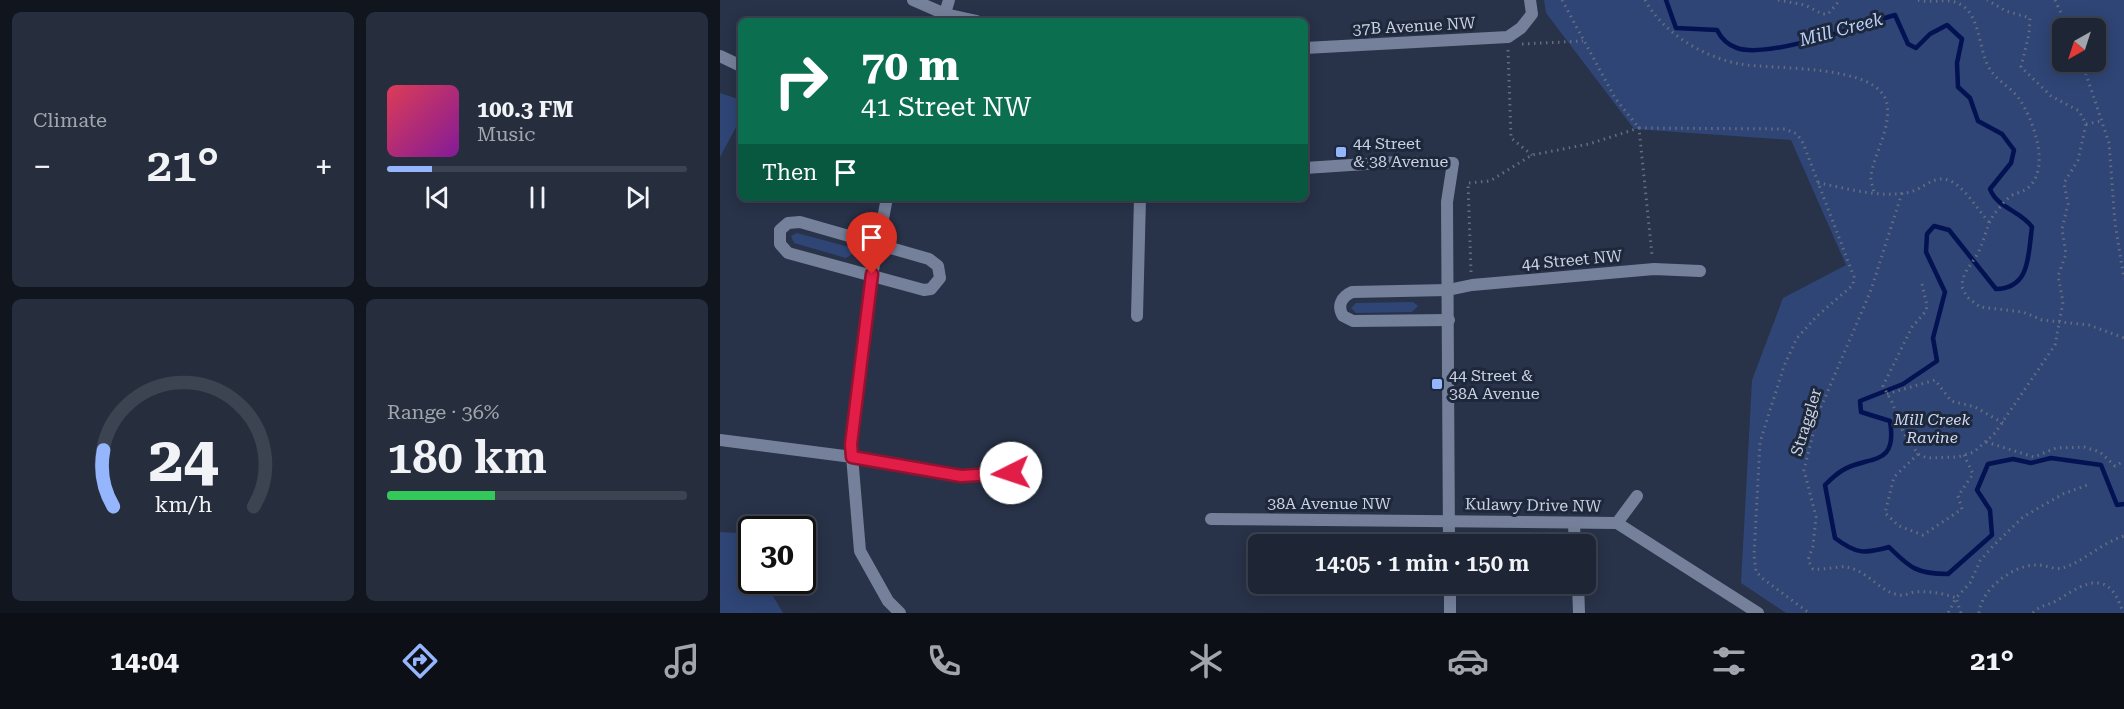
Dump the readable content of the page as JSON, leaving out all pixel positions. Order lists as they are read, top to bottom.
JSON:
{
  "streets": {
    "street": [
      "37B Avenue NW",
      "44 Street NW",
      "38A Avenue NW",
      "Kulawy Drive NW"
    ],
    "path": ["Straggler"]
  },
  "crossings": [
    ["38A Avenue NW", "Kulawy Drive NW"]
  ],
  "water": ["Mill Creek"],
  "parks": ["Mill Creek Ravine"],
  "places": {
    "transit": ["44 Street & 38 Avenue", "44 Street & 38A Avenue"]
  },
  "north": "bottom left",
  "page": {
    "tile": [
      "Climate",
      ["Range · 36%", "180 km"]
    ],
    "turn": ["70 m", "41 Street NW"],
    "song": ["100.3 FM", "Music"],
    "heat": ["−", "21°", "+"],
    "then": "Then",
    "limit": "30",
    "trip": "14:05 · 1 min · 150 m",
    "tabs": ["14:04", "21°"],
    "gauge": ["24", "km/h"]
  }
}
